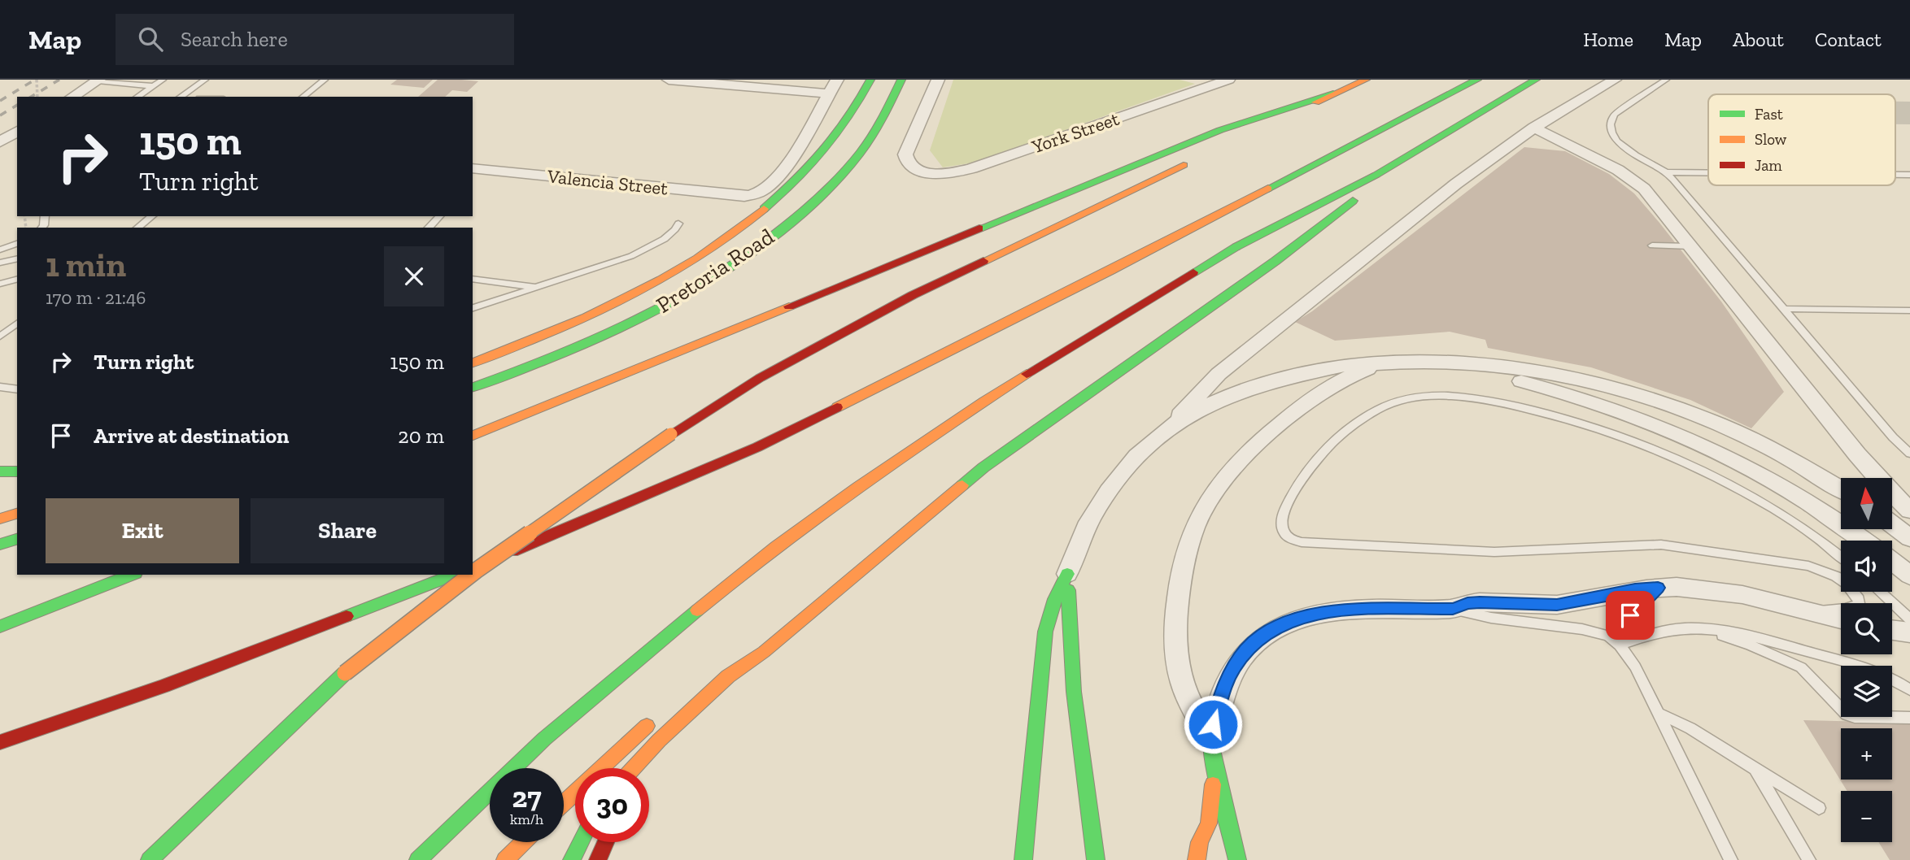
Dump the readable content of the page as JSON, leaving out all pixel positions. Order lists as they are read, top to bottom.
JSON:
{
  "streets": {
    "main road": ["Pretoria Road"],
    "street": ["York Street", "Valencia Street"]
  },
  "legend": ["Fast", "Slow", "Jam"],
  "north": "top",
  "page": {
    "header": "Map",
    "search": "Search here",
    "nav": [
      "Home",
      "Map",
      "About",
      "Contact"
    ],
    "turn": ["150 m", "Turn right"],
    "heading": ["1 min", "170 m · 21:46"],
    "list": [
      {
        "name": "Turn right",
        "value": "150 m"
      },
      {
        "name": "Arrive at destination",
        "value": "20 m"
      }
    ],
    "map_buttons": ["+", "−"],
    "buttons": ["Exit", "Share"],
    "speed": "27 km/h",
    "limit": "30"
  }
}
